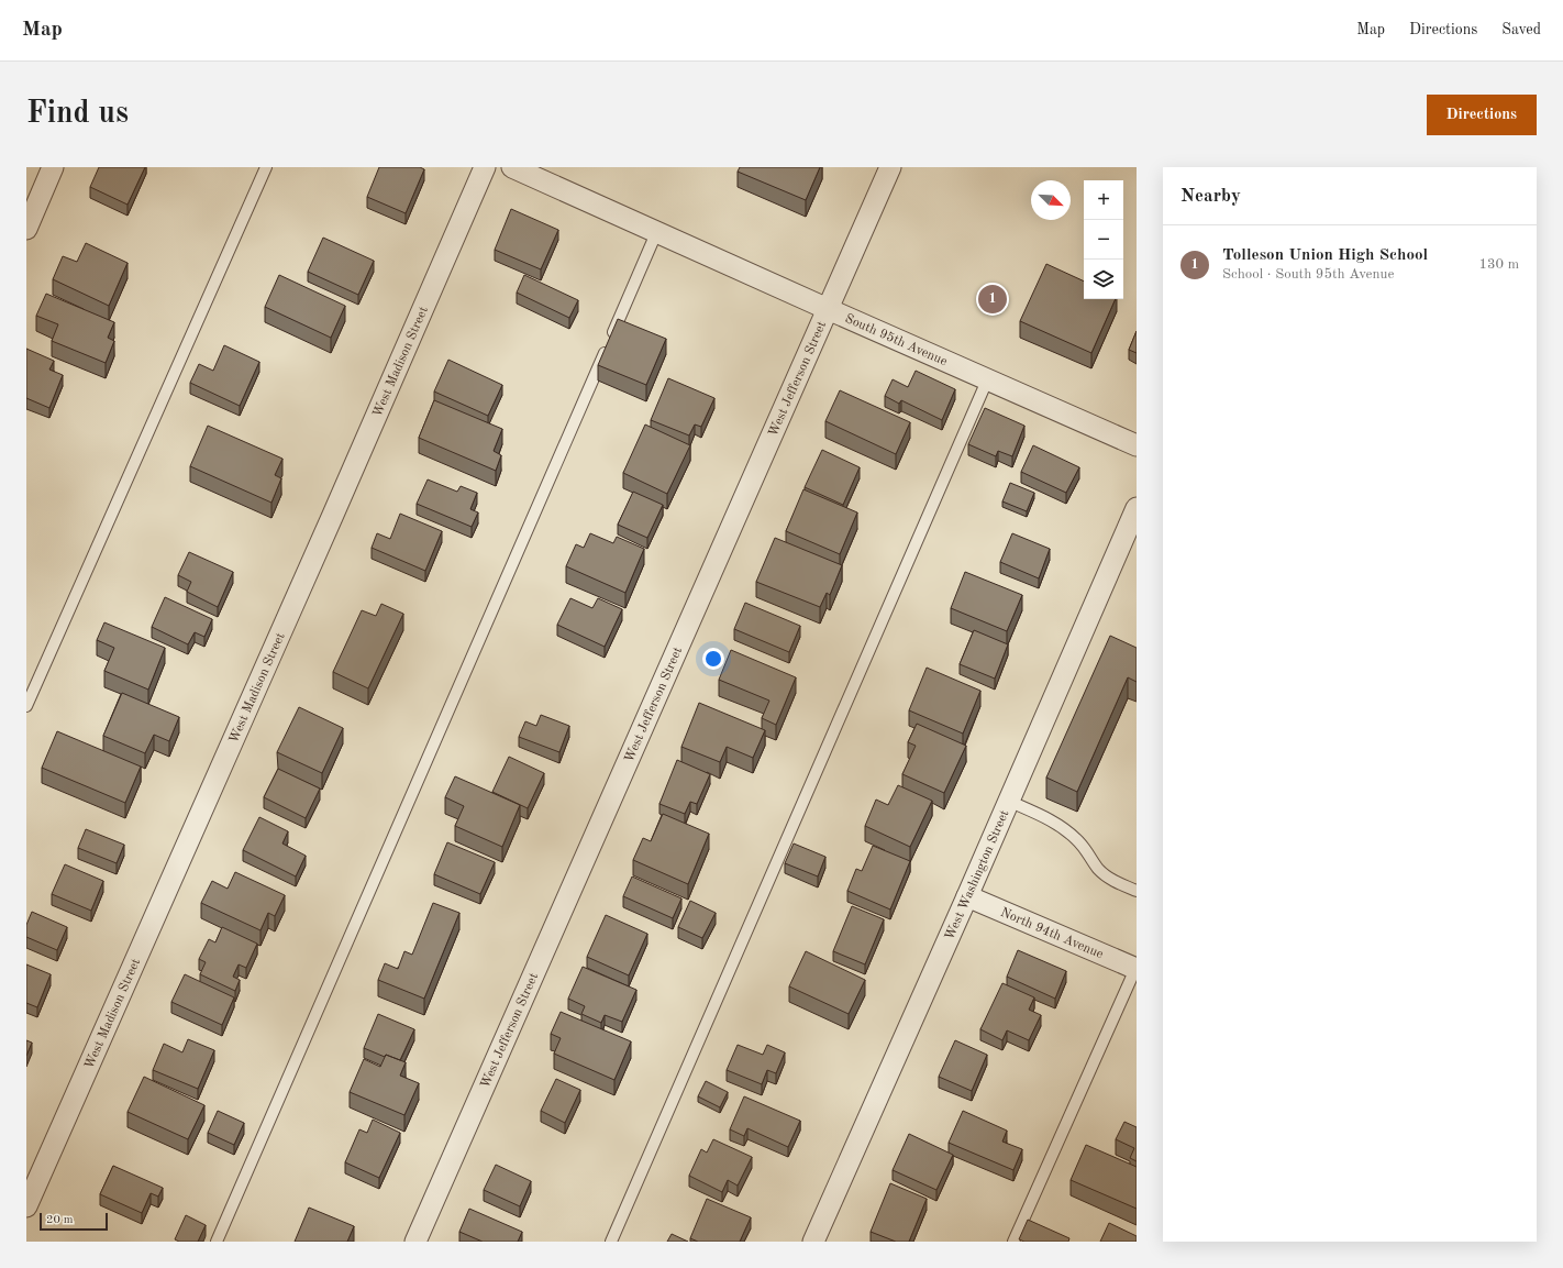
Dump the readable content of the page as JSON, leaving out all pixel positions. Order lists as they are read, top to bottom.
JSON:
{
  "streets": {
    "street": [
      "South 95th Avenue",
      "West Madison Street",
      "West Jefferson Street",
      "West Washington Street",
      "North 94th Avenue"
    ]
  },
  "crossings": [
    ["South 95th Avenue", "West Jefferson Street"],
    ["West Washington Street", "North 94th Avenue"]
  ],
  "scale_bar": "20 m",
  "north": "bottom right",
  "page": {
    "header": "Map",
    "nav": ["Map", "Directions", "Saved"],
    "buttons": "Directions",
    "title": "Find us",
    "heading": "Nearby",
    "map_buttons": ["+", "−"],
    "list": [
      {
        "mark": "1",
        "name": "Tolleson Union High School",
        "note": "School · South 95th Avenue",
        "value": "130 m"
      }
    ],
    "pins": "1",
    "scale": "20 m"
  }
}
